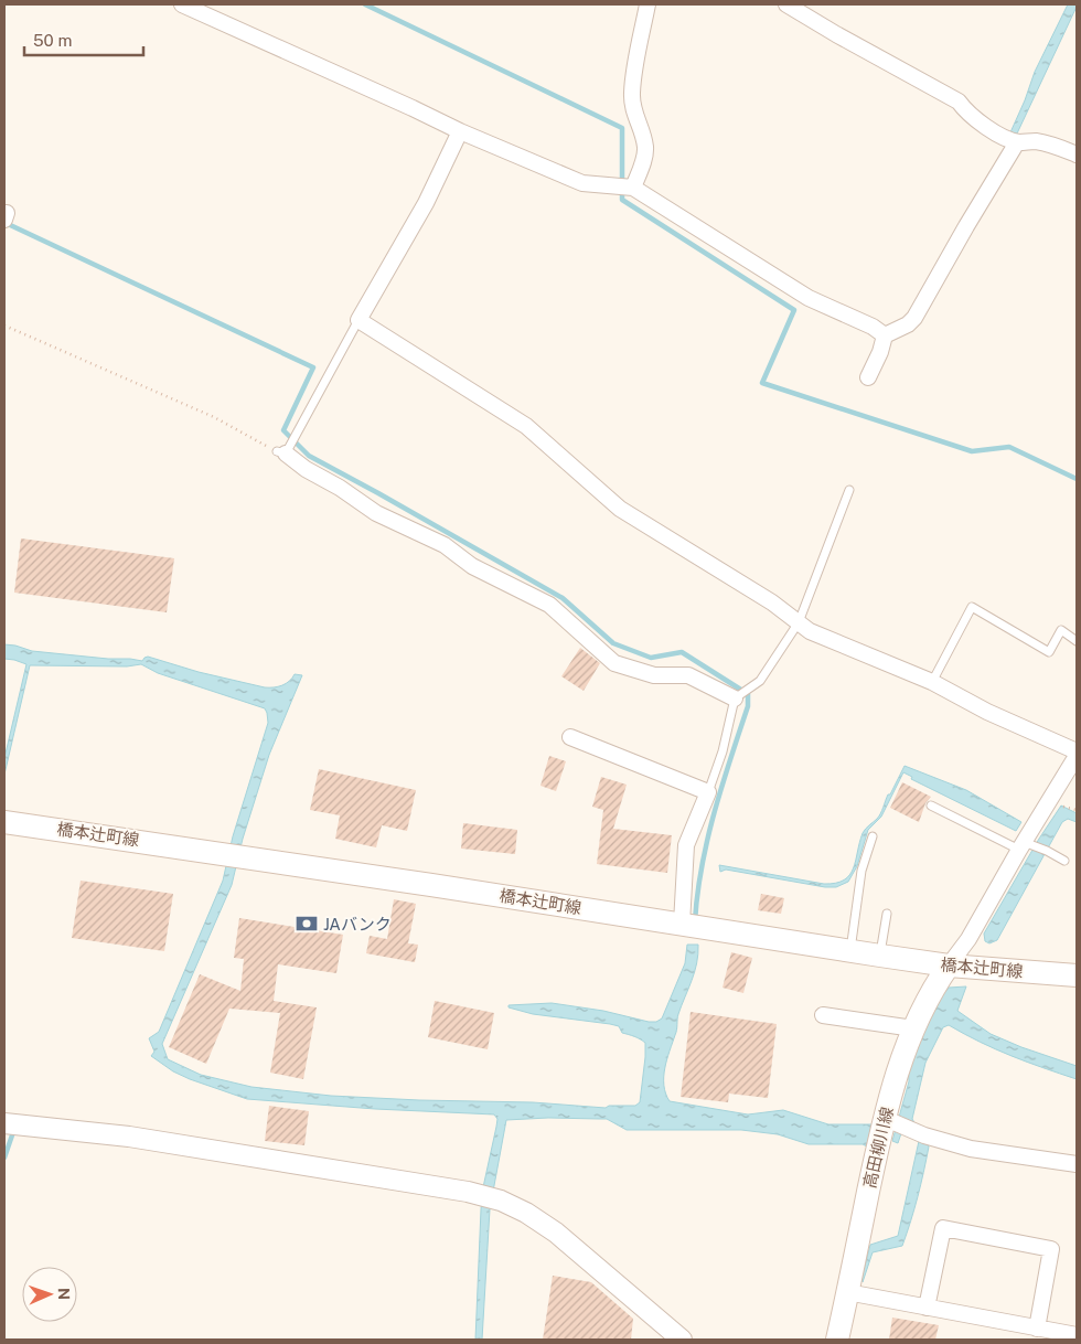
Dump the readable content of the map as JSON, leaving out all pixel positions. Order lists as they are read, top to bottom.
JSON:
{
  "streets": {
    "main road": ["橋本辻町線", "高田柳川線"]
  },
  "crossings": [
    ["橋本辻町線", "高田柳川線"]
  ],
  "places": {
    "bank": ["JAバンク"]
  },
  "scale_bar": "50 m",
  "north": "right"
}
